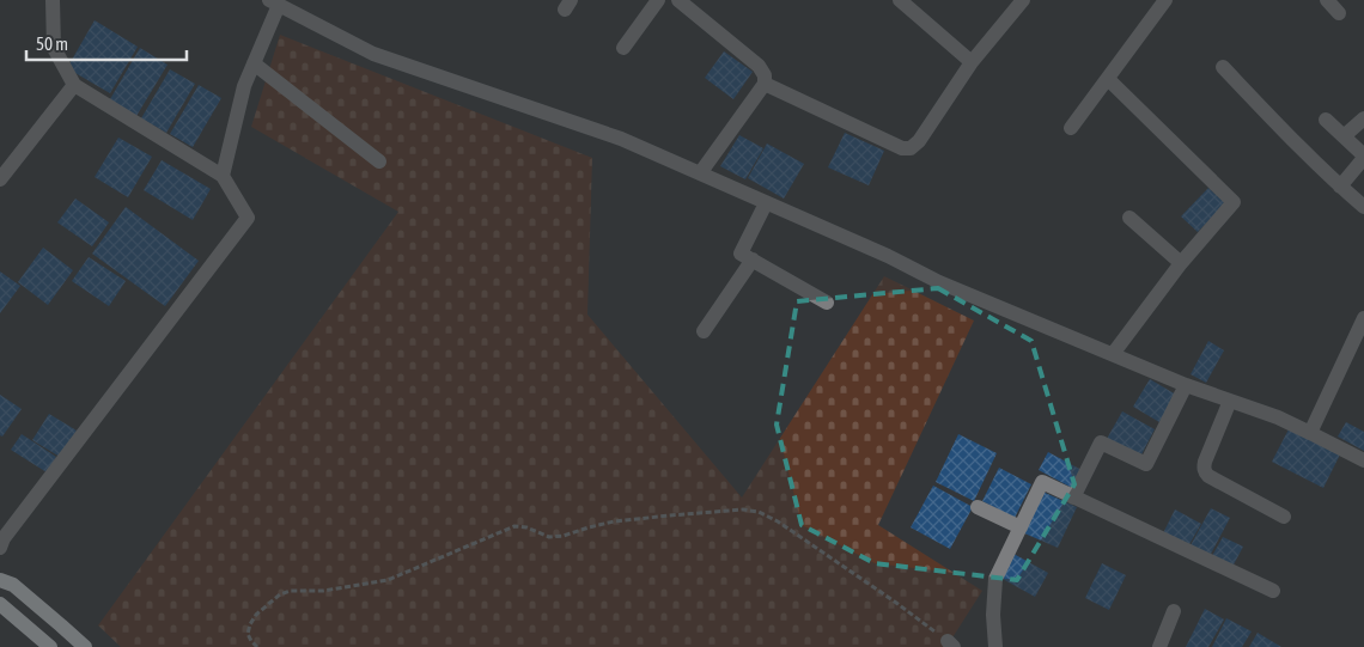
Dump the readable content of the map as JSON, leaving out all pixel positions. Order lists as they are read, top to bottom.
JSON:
{
  "scale_bar": "50 m"
}
